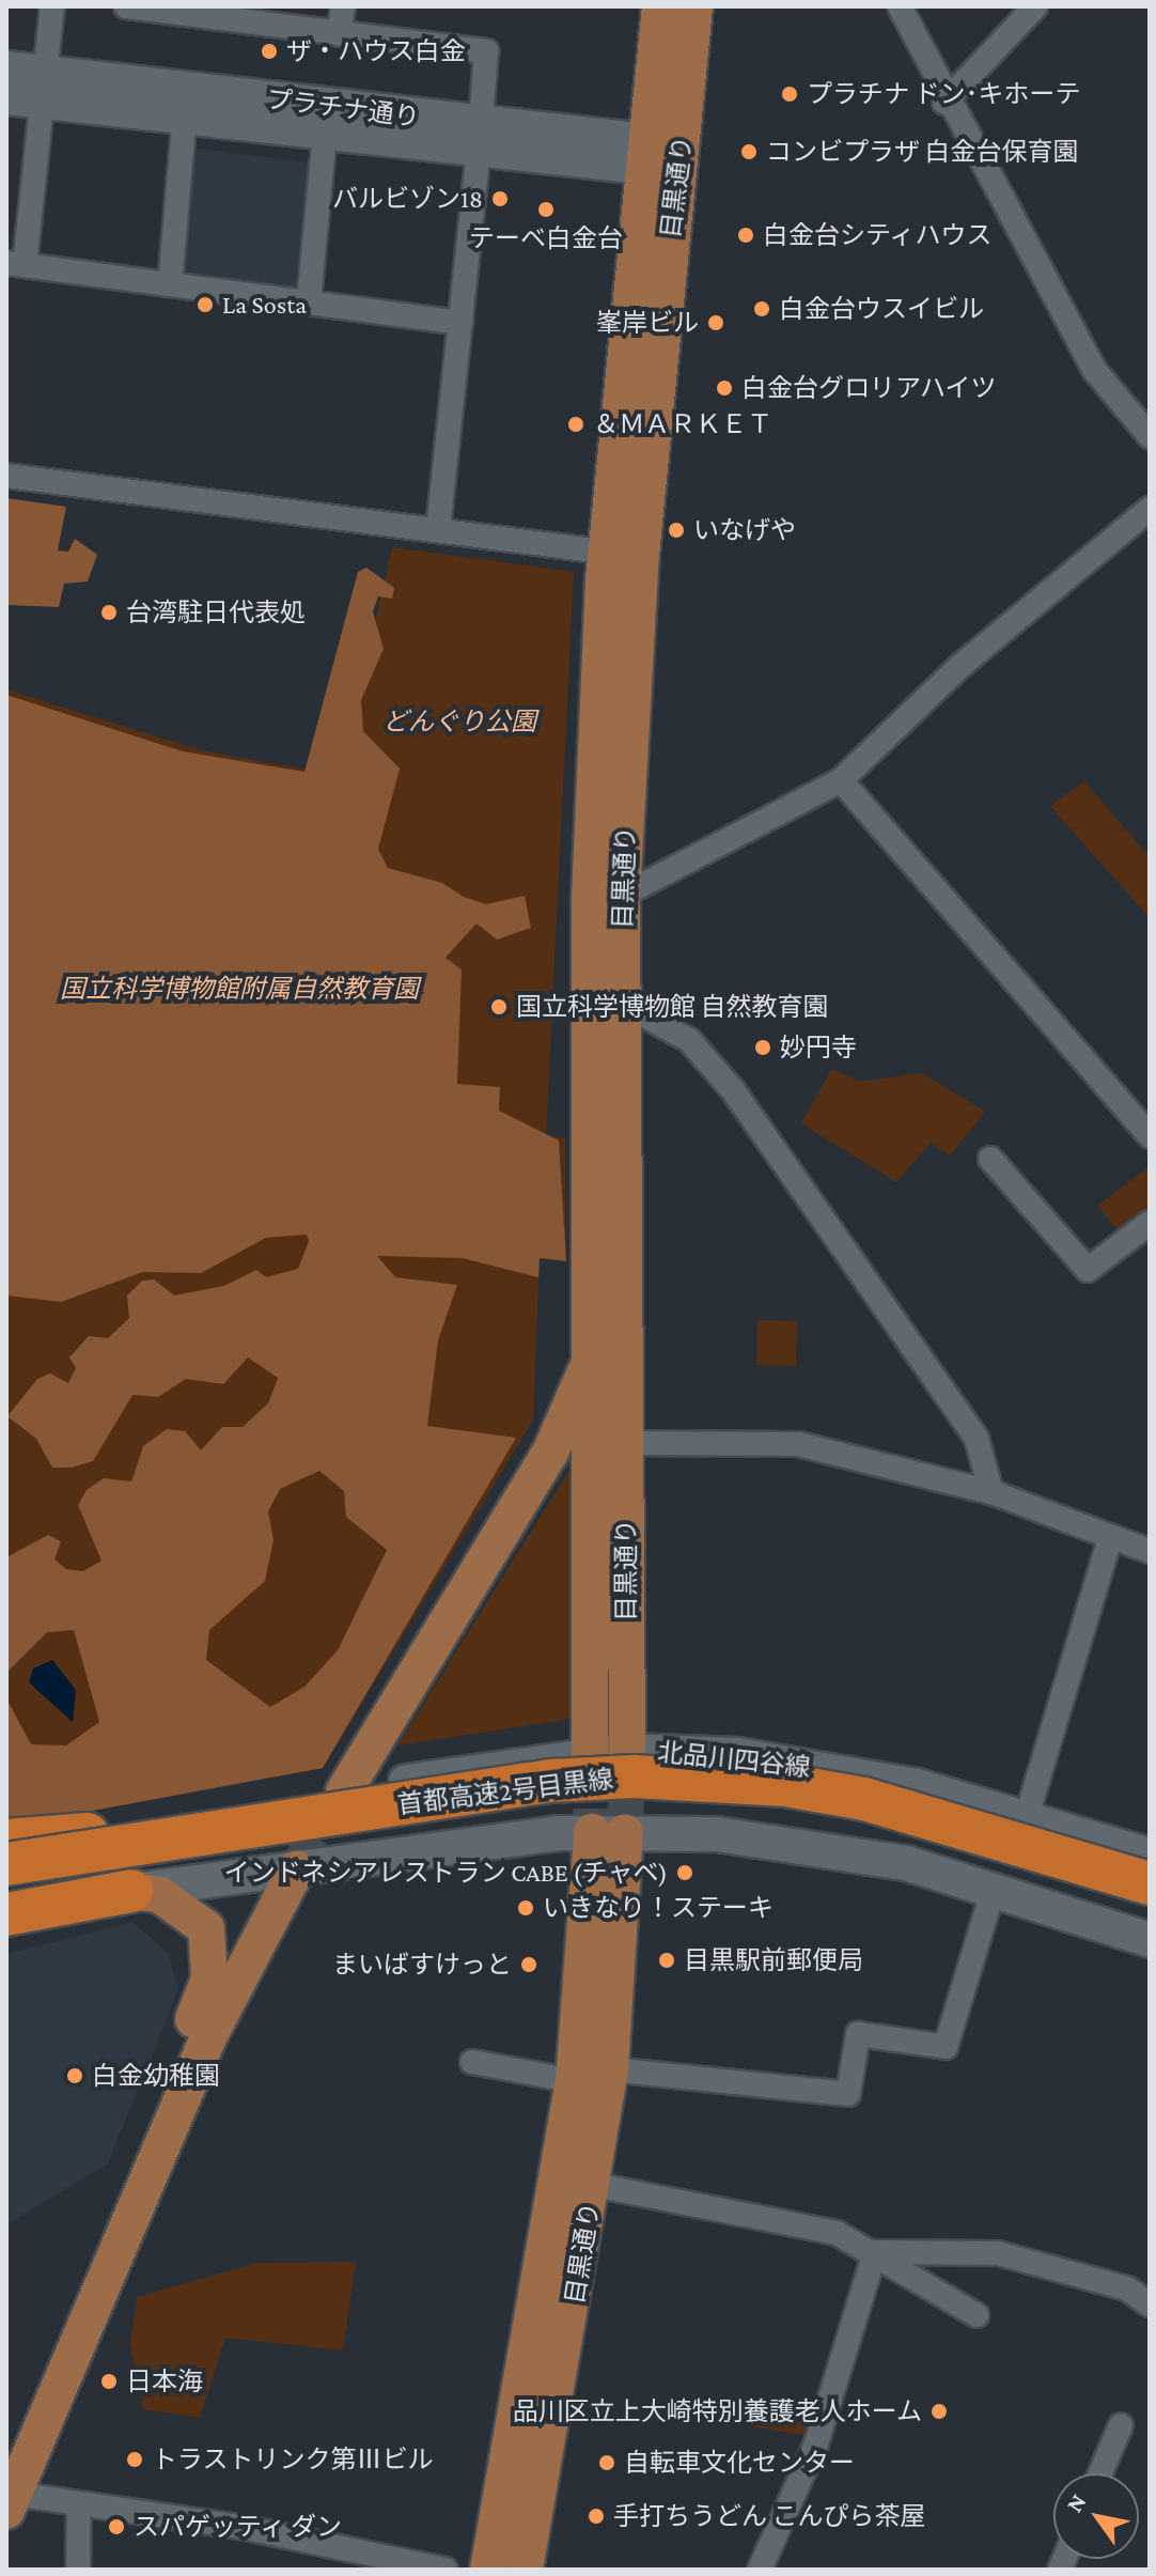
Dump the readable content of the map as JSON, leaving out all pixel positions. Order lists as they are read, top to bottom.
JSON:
{
  "streets": {
    "highway": ["首都高速2号目黒線"],
    "main road": ["プラチナ通り", "目黒通り", "北品川四谷線"]
  },
  "crossings": [
    ["プラチナ通り", "目黒通り"],
    ["目黒通り", "北品川四谷線"]
  ],
  "parks": ["どんぐり公園", "国立科学博物館附属自然教育園"],
  "places": [
    "ザ・ハウス白金",
    "プラチナ ドン･キホーテ",
    "コンビプラザ 白金台保育園",
    "バルビゾン18",
    "テーベ白金台",
    "白金台シティハウス",
    "La Sosta",
    "白金台ウスイビル",
    "峯岸ビル",
    "白金台グロリアハイツ",
    "＆ＭＡＲＫＥＴ",
    "いなげや",
    "台湾駐日代表処",
    "国立科学博物館 自然教育園",
    "妙円寺",
    "インドネシアレストラン CABE (チャベ)",
    "いきなり！ステーキ",
    "目黒駅前郵便局",
    "まいばすけっと",
    "白金幼稚園",
    "日本海",
    "品川区立上大崎特別養護老人ホーム",
    "トラストリンク第Ⅲビル",
    "自転車文化センター",
    "手打ちうどん こんぴら茶屋",
    "スパゲッティ ダン"
  ],
  "north": "top left"
}
